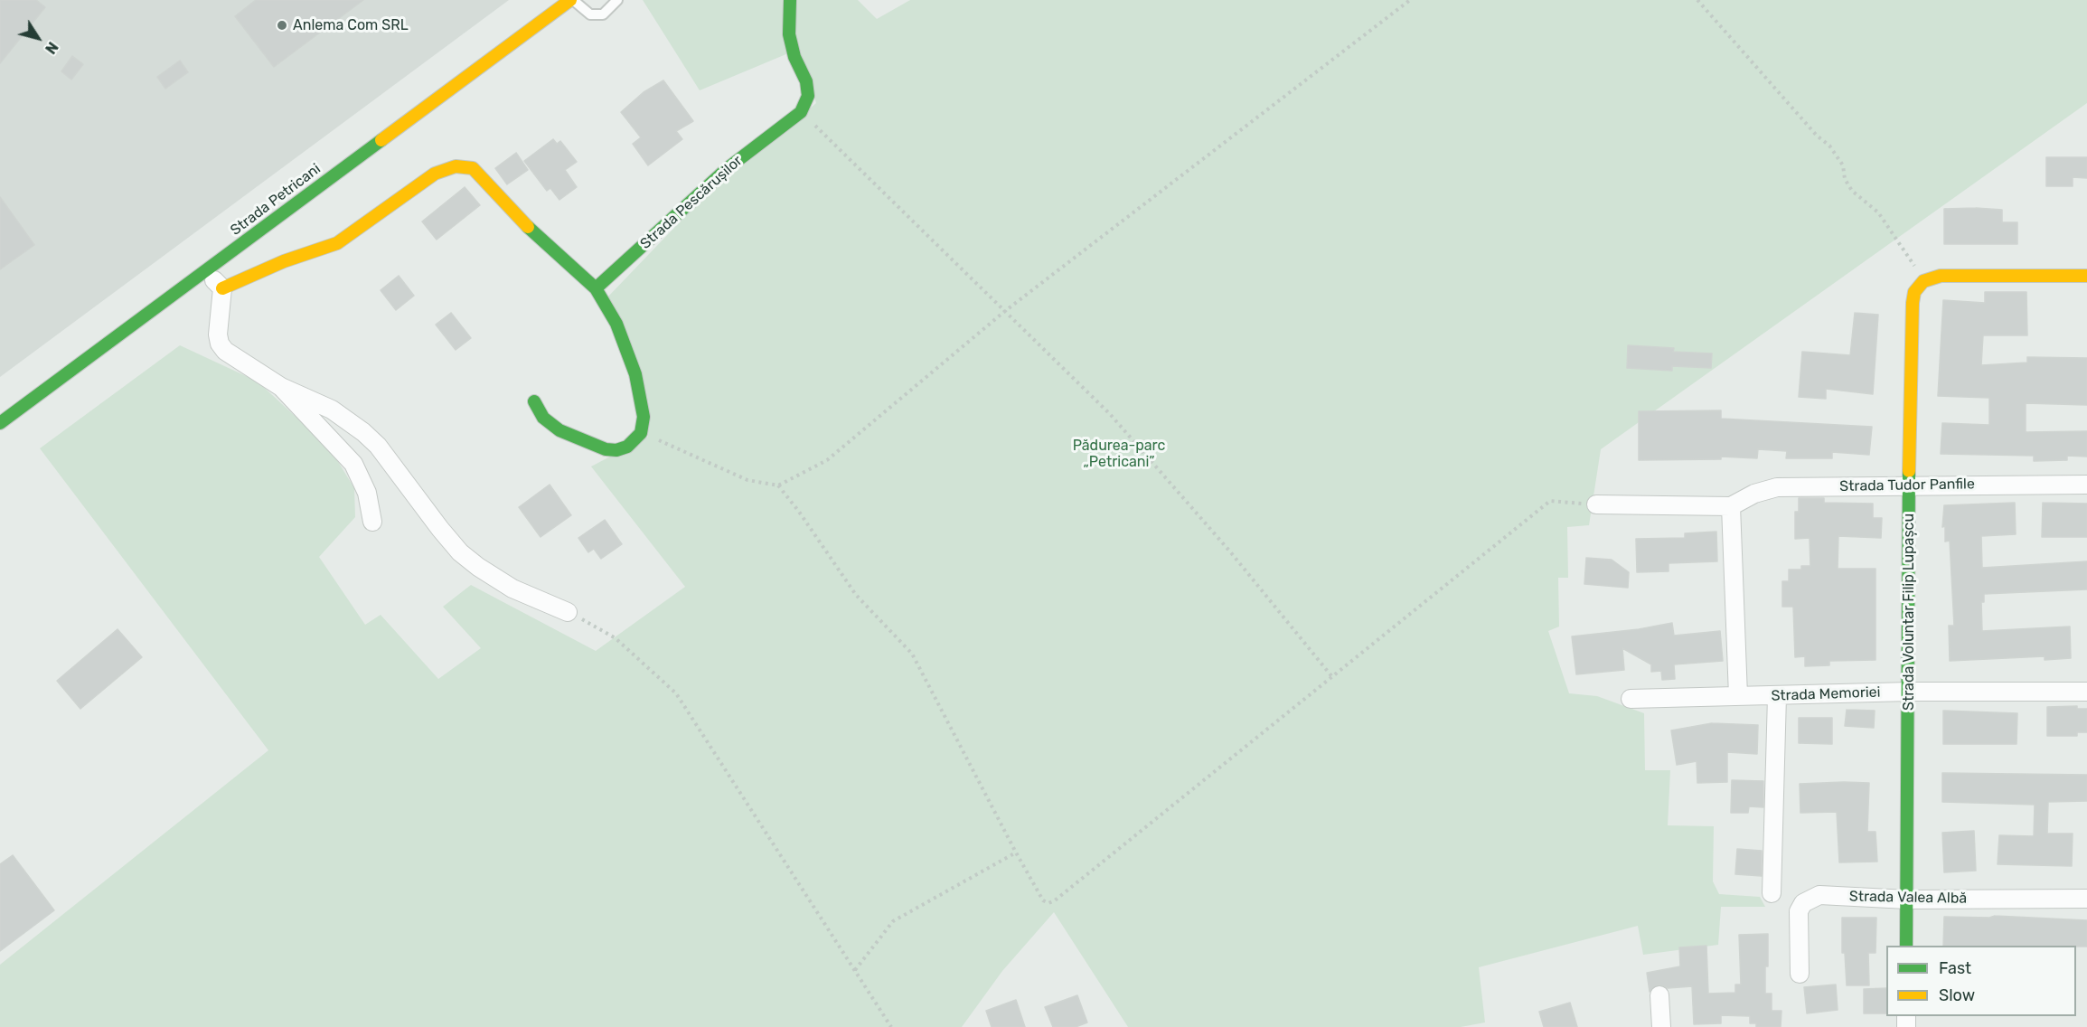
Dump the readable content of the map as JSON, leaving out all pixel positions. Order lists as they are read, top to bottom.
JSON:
{
  "streets": {
    "street": [
      "Strada Petricani",
      "Strada Pescărușilor",
      "Strada Tudor Panfile",
      "Strada Voluntar Filip Lupașcu",
      "Strada Memoriei",
      "Strada Valea Albă"
    ]
  },
  "crossings": [
    ["Strada Tudor Panfile", "Strada Voluntar Filip Lupașcu"],
    ["Strada Voluntar Filip Lupașcu", "Strada Memoriei"],
    ["Strada Voluntar Filip Lupașcu", "Strada Valea Albă"]
  ],
  "parks": ["Pădurea-parc „Petricani”"],
  "places": ["Anlema Com SRL"],
  "legend": ["Fast", "Slow"],
  "north": "bottom right"
}
